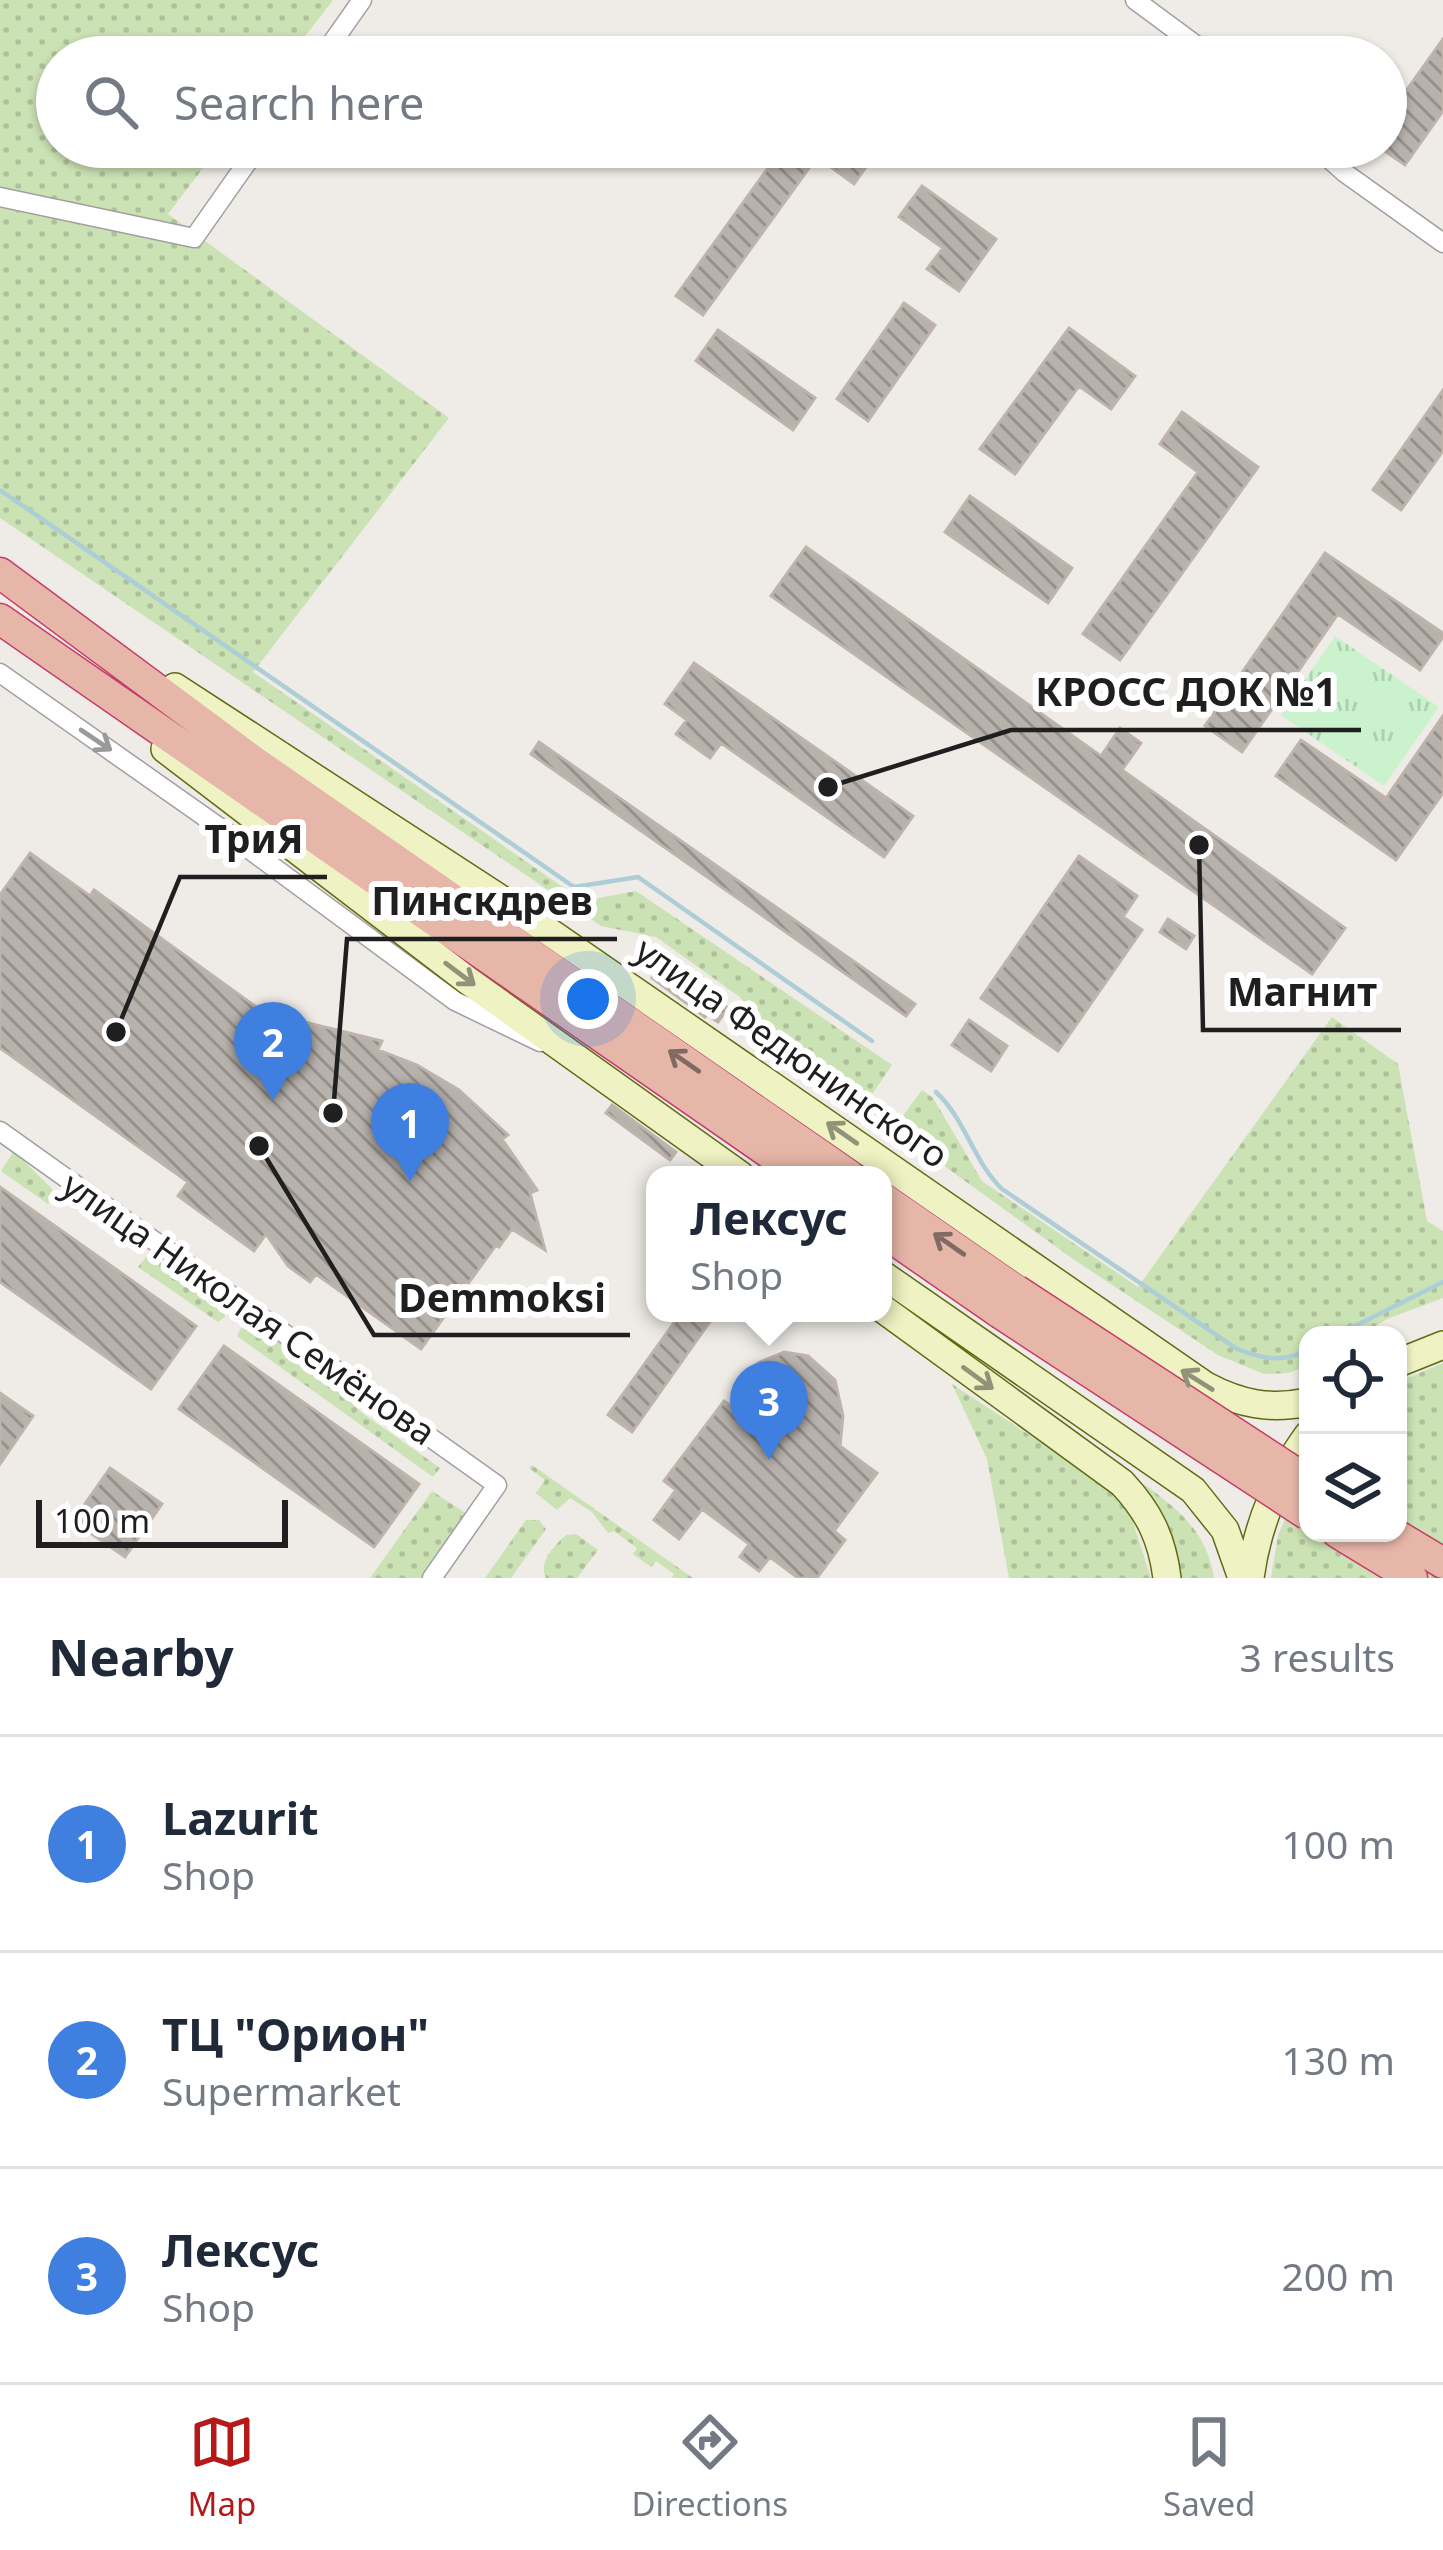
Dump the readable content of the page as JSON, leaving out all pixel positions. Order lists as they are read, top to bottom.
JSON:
{
  "streets": {
    "highway": ["улица Федюнинского"],
    "street": ["улица Николая Семёнова"]
  },
  "places": [
    "КРОСС ДОК №1",
    "Магнит",
    "ТриЯ",
    "Пинскдрев",
    "Demmoksi"
  ],
  "scale_bar": "100 m",
  "page": {
    "search": "Search here",
    "pins": ["2", "1", "3"],
    "popup": ["Лексус", "Shop"],
    "scale": "100 m",
    "heading": ["Nearby", "3 results"],
    "list": [
      {
        "mark": "1",
        "name": "Lazurit",
        "note": "Shop",
        "value": "100 m"
      },
      {
        "mark": "2",
        "name": "ТЦ \"Орион\"",
        "note": "Supermarket",
        "value": "130 m"
      },
      {
        "mark": "3",
        "name": "Лексус",
        "note": "Shop",
        "value": "200 m"
      }
    ],
    "nav": ["Map", "Directions", "Saved"]
  }
}
